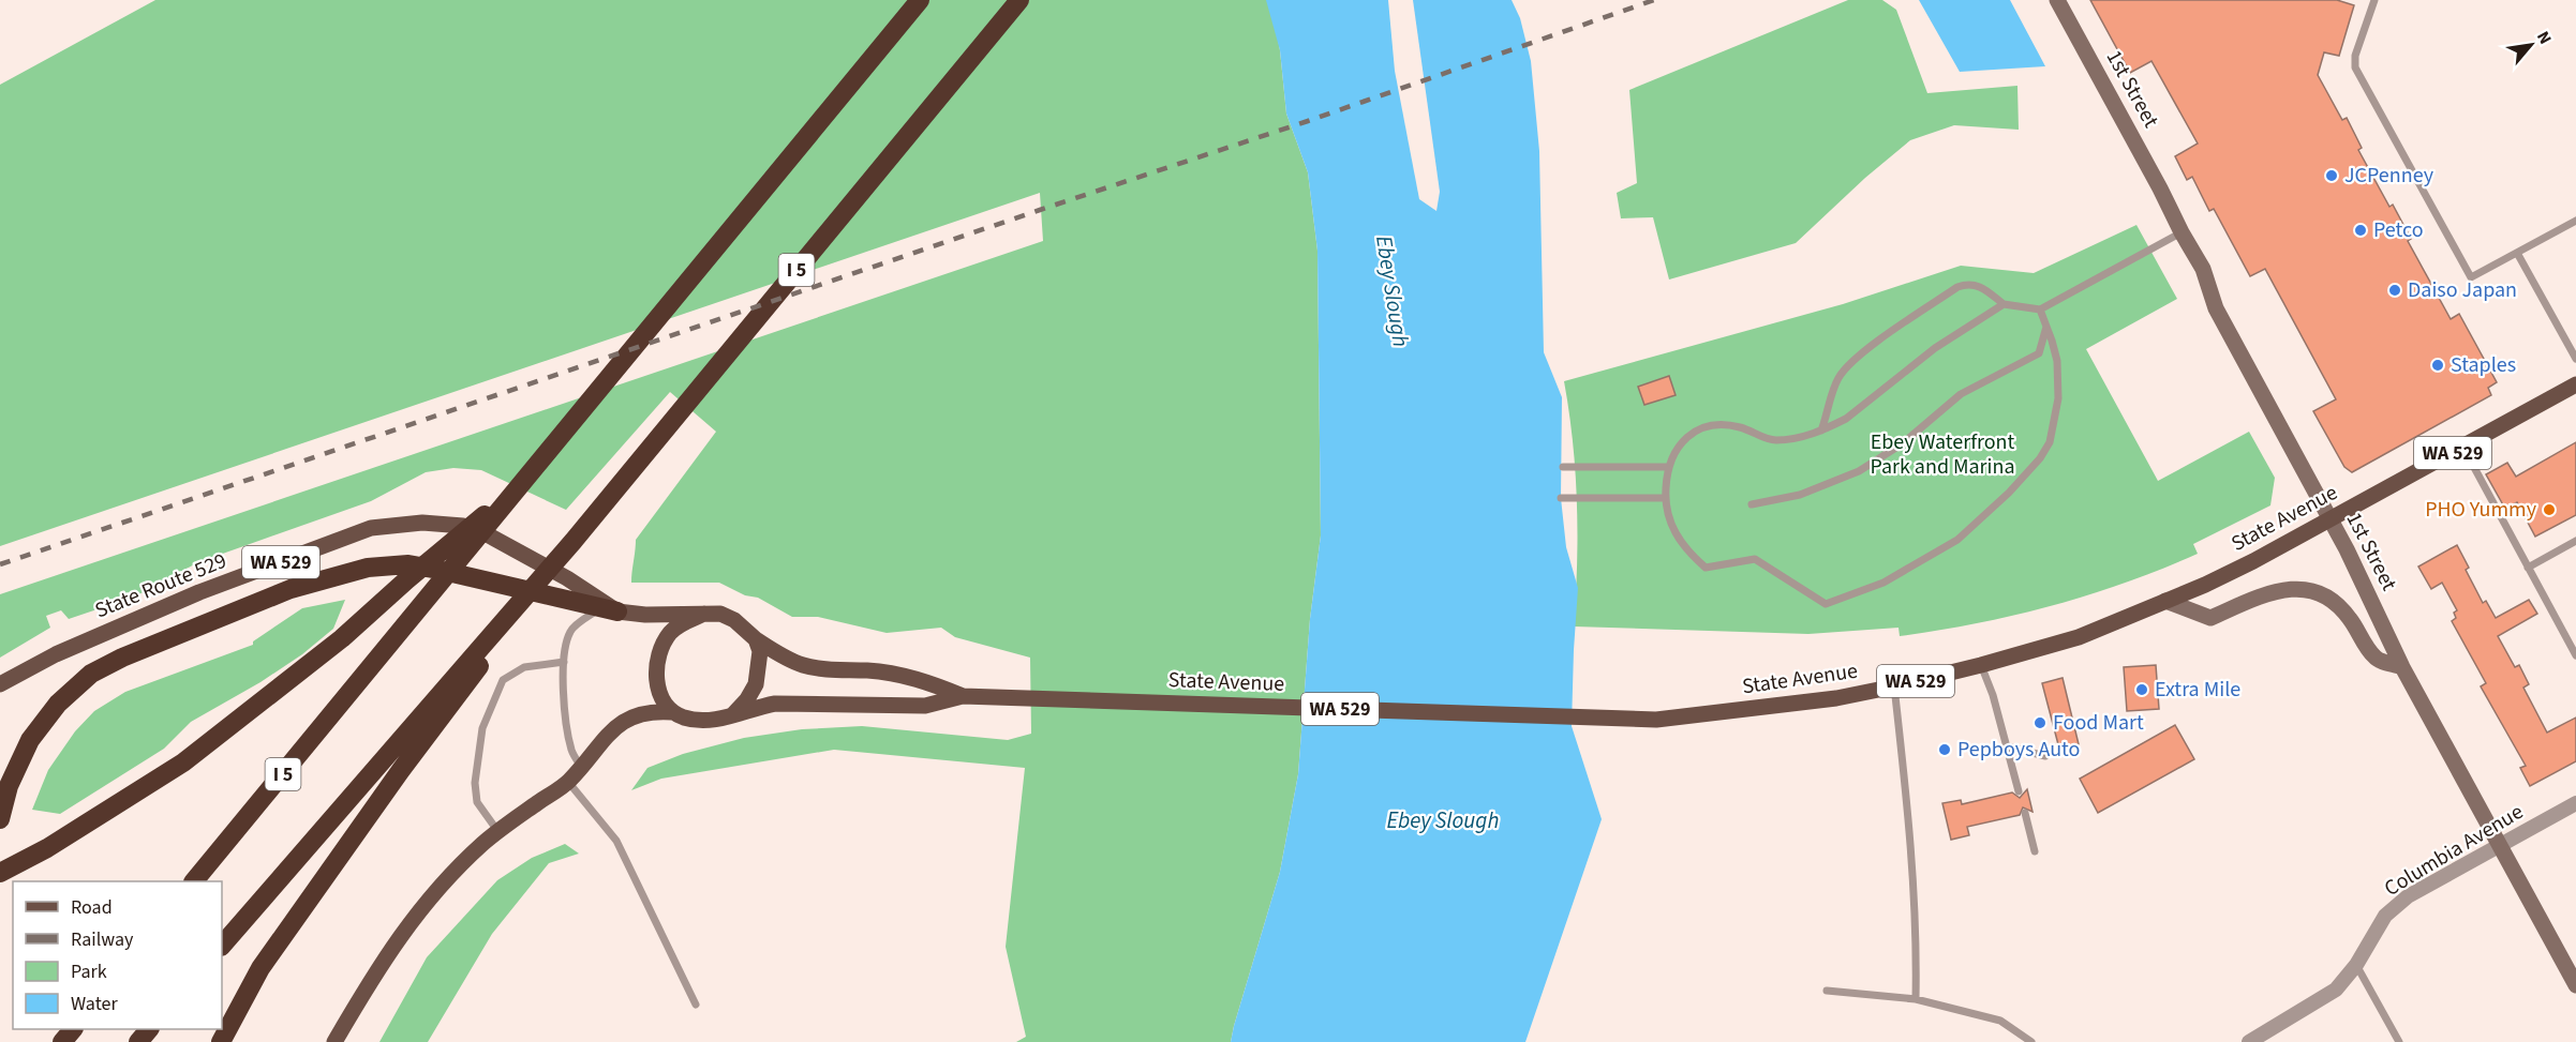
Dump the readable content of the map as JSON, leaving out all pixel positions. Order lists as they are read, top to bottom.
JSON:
{
  "streets": {
    "highway": ["I 5"],
    "main road": ["WA 529", "State Avenue", "State Route 529"],
    "street": ["1st Street", "Columbia Avenue"]
  },
  "crossings": [
    ["1st Street", "State Avenue"],
    ["1st Street", "Columbia Avenue"],
    ["State Avenue", "State Route 529"]
  ],
  "water": ["Ebey Slough"],
  "parks": ["Ebey Waterfront Park and Marina"],
  "places": [
    "JCPenney",
    "Petco",
    "Daiso Japan",
    "Staples",
    "PHO Yummy",
    "Extra Mile",
    "Food Mart",
    "Pepboys Auto"
  ],
  "legend": [
    "Road",
    "Railway",
    "Park",
    "Water"
  ],
  "north": "top right"
}
